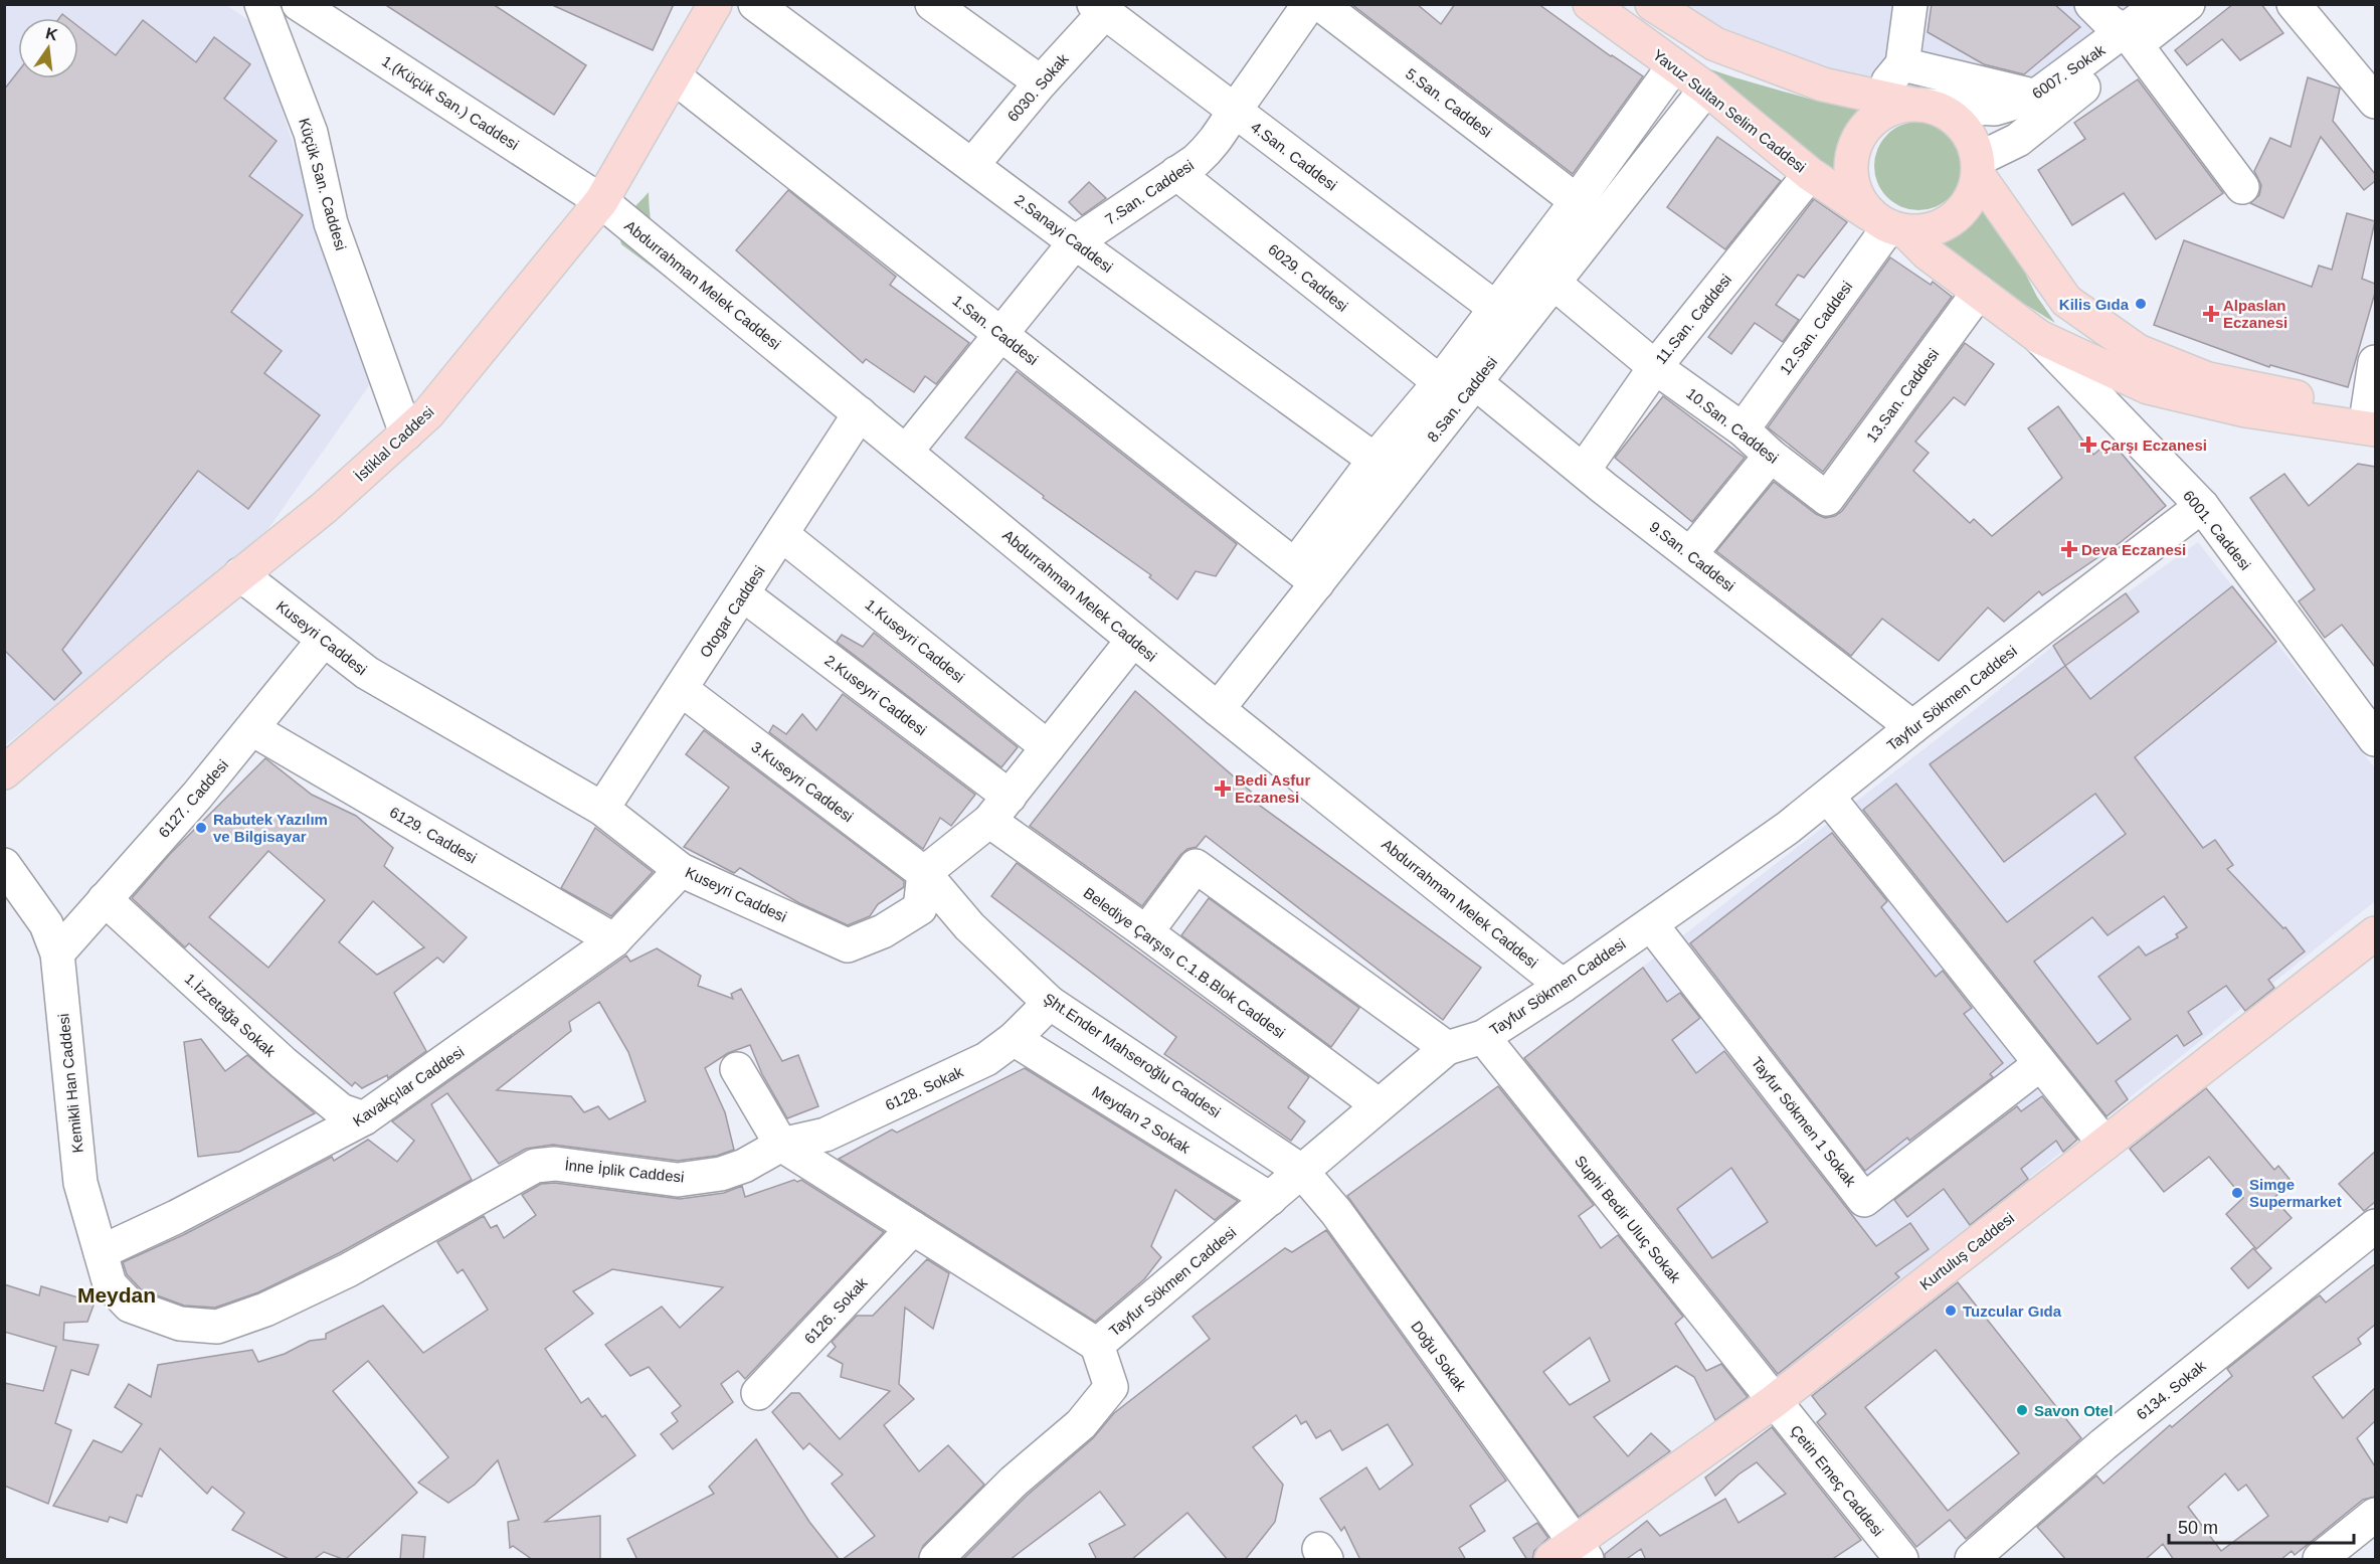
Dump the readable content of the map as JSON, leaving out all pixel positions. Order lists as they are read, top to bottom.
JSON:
{
  "streets": {
    "main road": ["Yavuz Sultan Selim Caddesi", "İstiklal Caddesi", "Kurtuluş Caddesi"],
    "street": [
      "6007. Sokak",
      "6030. Sokak",
      "1.(Küçük San.) Caddesi",
      "5.San. Caddesi",
      "4.San. Caddesi",
      "Küçük San. Caddesi",
      "7.San. Caddesi",
      "2.Sanayi Caddesi",
      "6029. Caddesi",
      "Abdurrahman Melek Caddesi",
      "11.San. Caddesi",
      "12.San. Caddesi",
      "1.San. Caddesi",
      "13.San. Caddesi",
      "8.San. Caddesi",
      "10.San. Caddesi",
      "6001. Caddesi",
      "9.San. Caddesi",
      "Otogar Caddesi",
      "Kuseyri Caddesi",
      "1.Kuseyri Caddesi",
      "2.Kuseyri Caddesi",
      "Tayfur Sökmen Caddesi",
      "3.Kuseyri Caddesi",
      "6127. Caddesi",
      "6129. Caddesi",
      "Belediye Çarşısı C.1.B.Blok Caddesi",
      "1.İzzetağa Sokak",
      "Şht.Ender Mahseroğlu Caddesi",
      "Kemikli Han Caddesi",
      "Kavakçılar Caddesi",
      "6128. Sokak",
      "Meydan 2 Sokak",
      "Tayfur Sökmen 1 Sokak",
      "İnne İplik Caddesi",
      "Suphi Bedir Uluç Sokak",
      "6126. Sokak",
      "Doğu Sokak",
      "6134. Sokak",
      "Çetin Emeç Caddesi"
    ]
  },
  "crossings": [
    ["6007. Sokak", "Yavuz Sultan Selim Caddesi"],
    ["6007. Sokak", "12.San. Caddesi"],
    ["6030. Sokak", "4.San. Caddesi"],
    ["6030. Sokak", "2.Sanayi Caddesi"],
    ["1.(Küçük San.) Caddesi", "Abdurrahman Melek Caddesi"],
    ["1.(Küçük San.) Caddesi", "İstiklal Caddesi"],
    ["5.San. Caddesi", "8.San. Caddesi"],
    ["Yavuz Sultan Selim Caddesi", "11.San. Caddesi"],
    ["Yavuz Sultan Selim Caddesi", "12.San. Caddesi"],
    ["Yavuz Sultan Selim Caddesi", "13.San. Caddesi"],
    ["Yavuz Sultan Selim Caddesi", "8.San. Caddesi"],
    ["Yavuz Sultan Selim Caddesi", "6001. Caddesi"],
    ["4.San. Caddesi", "7.San. Caddesi"],
    ["4.San. Caddesi", "8.San. Caddesi"],
    ["Küçük San. Caddesi", "İstiklal Caddesi"],
    ["7.San. Caddesi", "2.Sanayi Caddesi"],
    ["7.San. Caddesi", "6029. Caddesi"],
    ["7.San. Caddesi", "Abdurrahman Melek Caddesi"],
    ["7.San. Caddesi", "1.San. Caddesi"],
    ["2.Sanayi Caddesi", "8.San. Caddesi"],
    ["6029. Caddesi", "8.San. Caddesi"],
    ["Abdurrahman Melek Caddesi", "8.San. Caddesi"],
    ["Abdurrahman Melek Caddesi", "İstiklal Caddesi"],
    ["Abdurrahman Melek Caddesi", "Otogar Caddesi"],
    ["Abdurrahman Melek Caddesi", "Tayfur Sökmen Caddesi"],
    ["11.San. Caddesi", "10.San. Caddesi"],
    ["11.San. Caddesi", "9.San. Caddesi"],
    ["12.San. Caddesi", "10.San. Caddesi"],
    ["1.San. Caddesi", "8.San. Caddesi"],
    ["1.San. Caddesi", "İstiklal Caddesi"],
    ["13.San. Caddesi", "10.San. Caddesi"],
    ["8.San. Caddesi", "10.San. Caddesi"],
    ["8.San. Caddesi", "9.San. Caddesi"],
    ["İstiklal Caddesi", "Kuseyri Caddesi"],
    ["6001. Caddesi", "Tayfur Sökmen Caddesi"],
    ["9.San. Caddesi", "Tayfur Sökmen Caddesi"],
    ["Otogar Caddesi", "Kuseyri Caddesi"],
    ["Otogar Caddesi", "1.Kuseyri Caddesi"],
    ["Otogar Caddesi", "2.Kuseyri Caddesi"],
    ["Otogar Caddesi", "3.Kuseyri Caddesi"],
    ["Kuseyri Caddesi", "3.Kuseyri Caddesi"],
    ["Kuseyri Caddesi", "6127. Caddesi"],
    ["Kuseyri Caddesi", "Şht.Ender Mahseroğlu Caddesi"],
    ["Kuseyri Caddesi", "Kavakçılar Caddesi"],
    ["2.Kuseyri Caddesi", "Belediye Çarşısı C.1.B.Blok Caddesi"],
    ["Tayfur Sökmen Caddesi", "Belediye Çarşısı C.1.B.Blok Caddesi"],
    ["Tayfur Sökmen Caddesi", "Şht.Ender Mahseroğlu Caddesi"],
    ["Tayfur Sökmen Caddesi", "Meydan 2 Sokak"],
    ["Tayfur Sökmen Caddesi", "Tayfur Sökmen 1 Sokak"],
    ["Tayfur Sökmen Caddesi", "Suphi Bedir Uluç Sokak"],
    ["Tayfur Sökmen Caddesi", "Doğu Sokak"],
    ["3.Kuseyri Caddesi", "Şht.Ender Mahseroğlu Caddesi"],
    ["6127. Caddesi", "6129. Caddesi"],
    ["6127. Caddesi", "1.İzzetağa Sokak"],
    ["6127. Caddesi", "Kemikli Han Caddesi"],
    ["6129. Caddesi", "Kavakçılar Caddesi"],
    ["1.İzzetağa Sokak", "Kavakçılar Caddesi"],
    ["Şht.Ender Mahseroğlu Caddesi", "6128. Sokak"],
    ["Şht.Ender Mahseroğlu Caddesi", "Doğu Sokak"],
    ["Kemikli Han Caddesi", "Kavakçılar Caddesi"],
    ["Kemikli Han Caddesi", "İnne İplik Caddesi"],
    ["6128. Sokak", "Meydan 2 Sokak"],
    ["6128. Sokak", "İnne İplik Caddesi"],
    ["Suphi Bedir Uluç Sokak", "Kurtuluş Caddesi"],
    ["Suphi Bedir Uluç Sokak", "Çetin Emeç Caddesi"],
    ["Kurtuluş Caddesi", "Doğu Sokak"],
    ["Kurtuluş Caddesi", "Çetin Emeç Caddesi"]
  ],
  "districts": ["Meydan"],
  "places": {
    "other": [
      "Kilis Gıda",
      "Rabutek Yazılım ve Bilgisayar",
      "Simge Supermarket",
      "Tuzcular Gıda",
      "Savon Otel"
    ],
    "health": [
      "Alpaslan Eczanesi",
      "Çarşı Eczanesi",
      "Deva Eczanesi",
      "Bedi Asfur Eczanesi"
    ]
  },
  "scale_bar": "50 m",
  "north": "top"
}
